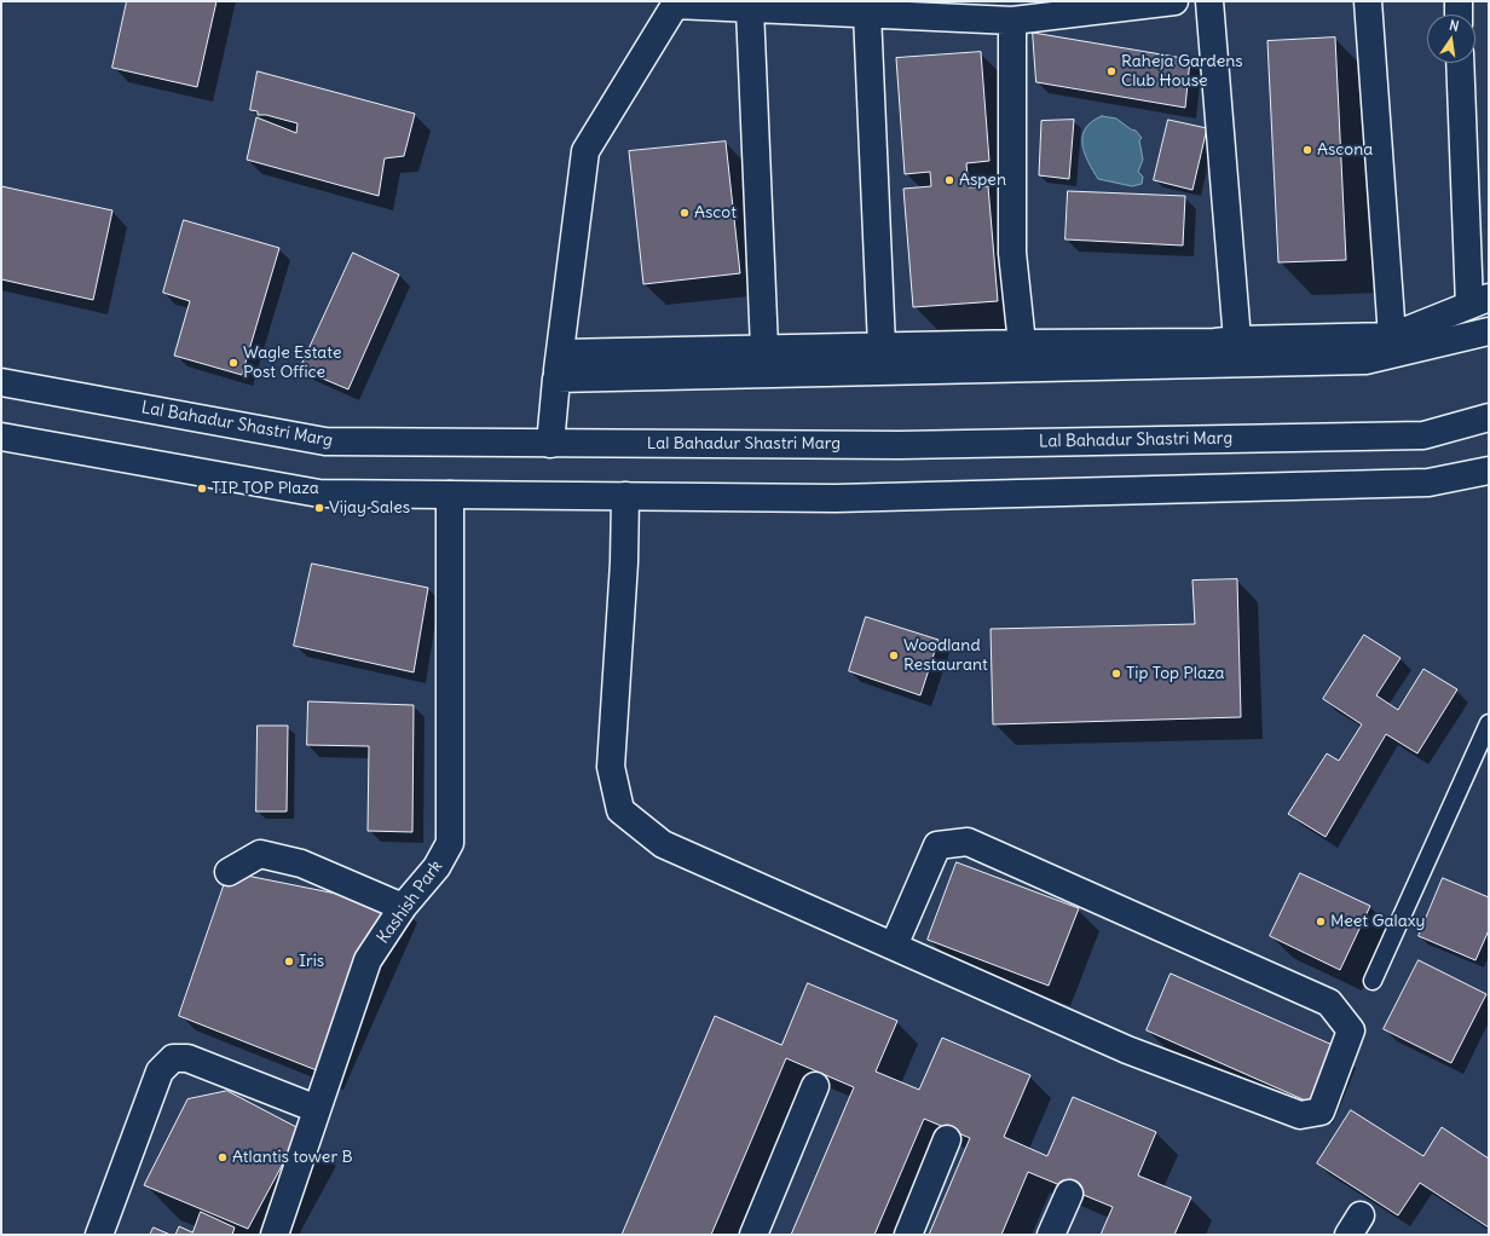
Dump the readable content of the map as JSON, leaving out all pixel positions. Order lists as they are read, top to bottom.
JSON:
{
  "streets": {
    "street": ["Lal Bahadur Shastri Marg", "Kashish Park"]
  },
  "places": [
    "Raheja Gardens Club House",
    "Ascona",
    "Aspen",
    "Ascot",
    "Wagle Estate Post Office",
    "TIP TOP Plaza",
    "Vijay Sales",
    "Woodland Restaurant",
    "Tip Top Plaza",
    "Meet Galaxy",
    "Iris",
    "Atlantis tower B"
  ],
  "north": "top"
}
